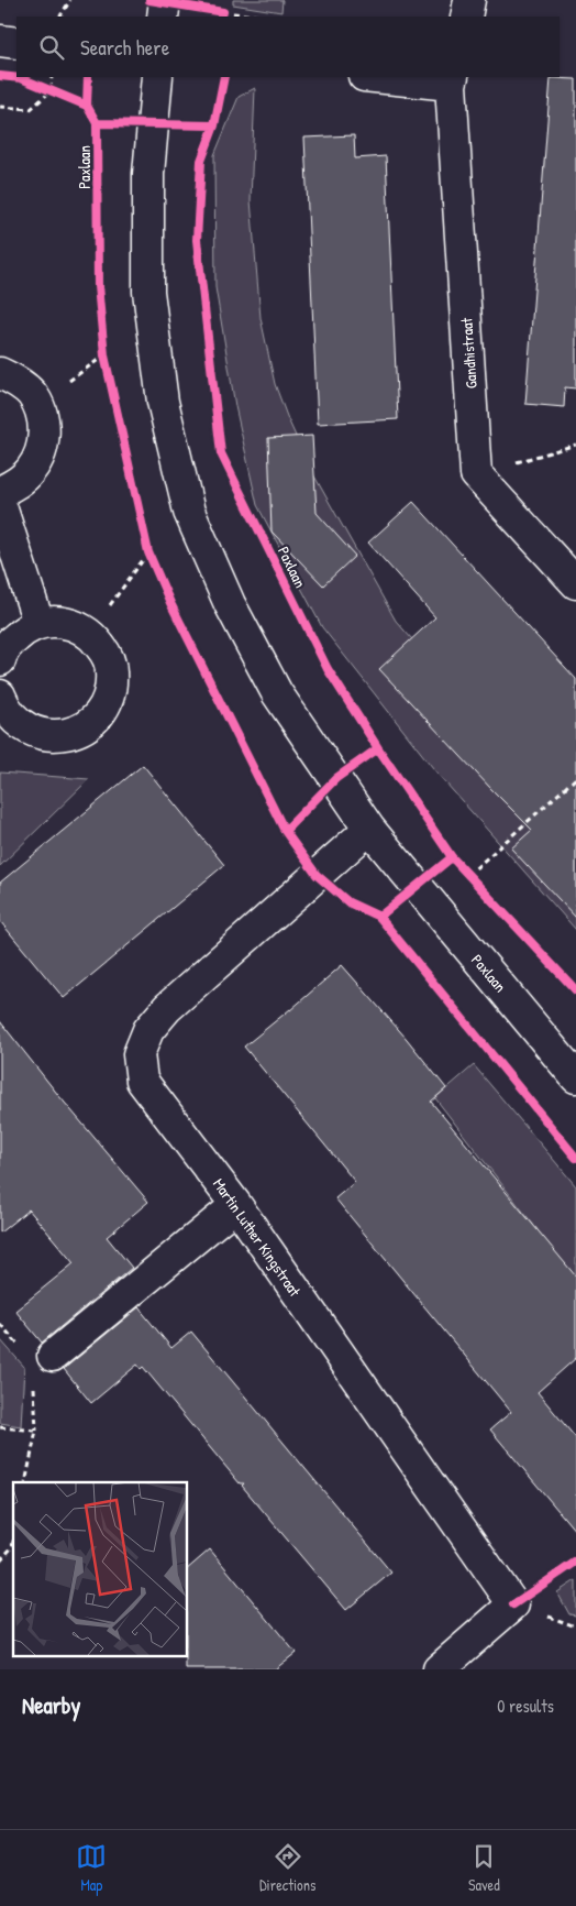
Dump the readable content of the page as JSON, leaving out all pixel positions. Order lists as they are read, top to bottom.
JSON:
{
  "streets": {
    "street": ["Paxlaan", "Gandhistraat", "Martin Luther Kingstraat"]
  },
  "crossings": [
    ["Paxlaan", "Martin Luther Kingstraat"]
  ],
  "page": {
    "search": "Search here",
    "heading": ["Nearby", "0 results"],
    "nav": ["Map", "Directions", "Saved"]
  }
}
